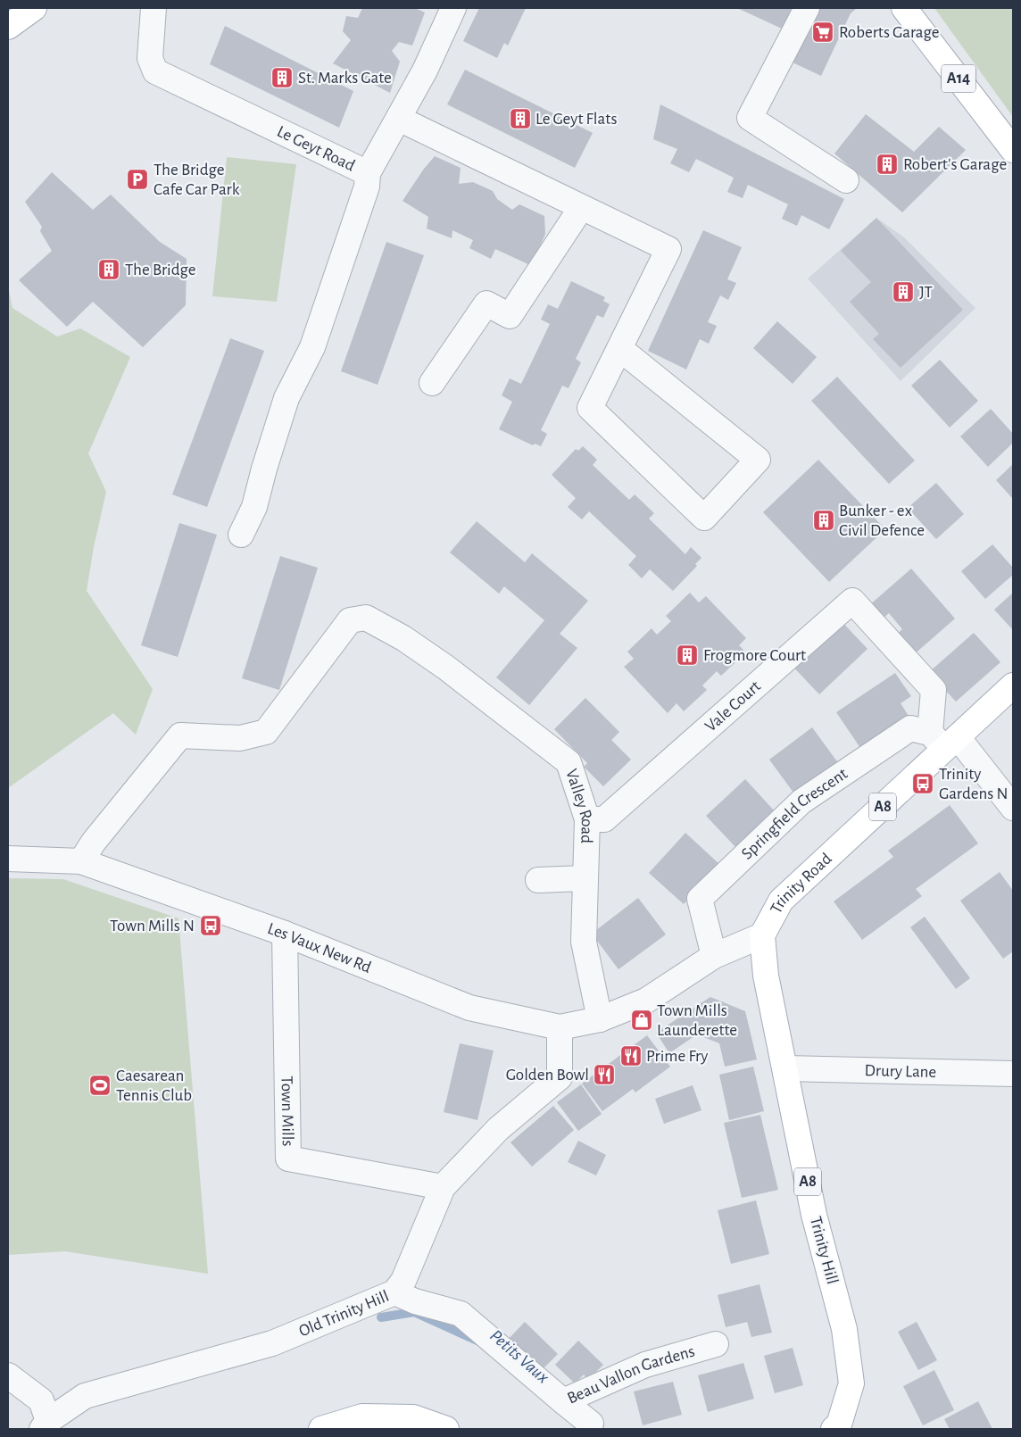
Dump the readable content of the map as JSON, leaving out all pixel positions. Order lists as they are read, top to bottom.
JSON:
{
  "streets": {
    "main road": [
      "A14",
      "A8",
      "Trinity Road",
      "Trinity Hill"
    ],
    "street": [
      "Le Geyt Road",
      "Vale Court",
      "Valley Road",
      "Springfield Crescent",
      "Les Vaux New Rd",
      "Drury Lane",
      "Town Mills",
      "Old Trinity Hill",
      "Beau Vallon Gardens"
    ]
  },
  "crossings": [
    ["Vale Court", "Valley Road"],
    ["Vale Court", "Springfield Crescent"],
    ["Vale Court", "Trinity Road"],
    ["Valley Road", "Les Vaux New Rd"],
    ["Springfield Crescent", "Trinity Road"],
    ["Trinity Road", "Trinity Hill"],
    ["Les Vaux New Rd", "Town Mills"],
    ["Les Vaux New Rd", "Old Trinity Hill"],
    ["Drury Lane", "Trinity Hill"],
    ["Town Mills", "Old Trinity Hill"],
    ["Old Trinity Hill", "Beau Vallon Gardens"]
  ],
  "water": ["Petits Vaux"],
  "places": {
    "supermarket": ["Roberts Garage"],
    "building": [
      "St. Marks Gate",
      "Le Geyt Flats",
      "Robert's Garage",
      "The Bridge",
      "JT",
      "Bunker - ex Civil Defence",
      "Frogmore Court"
    ],
    "parking": ["The Bridge Cafe Car Park"],
    "bus stop": ["Trinity Gardens N", "Town Mills N"],
    "shop": ["Town Mills Launderette"],
    "restaurant": ["Prime Fry", "Golden Bowl"],
    "sports": ["Caesarean Tennis Club"]
  }
}
